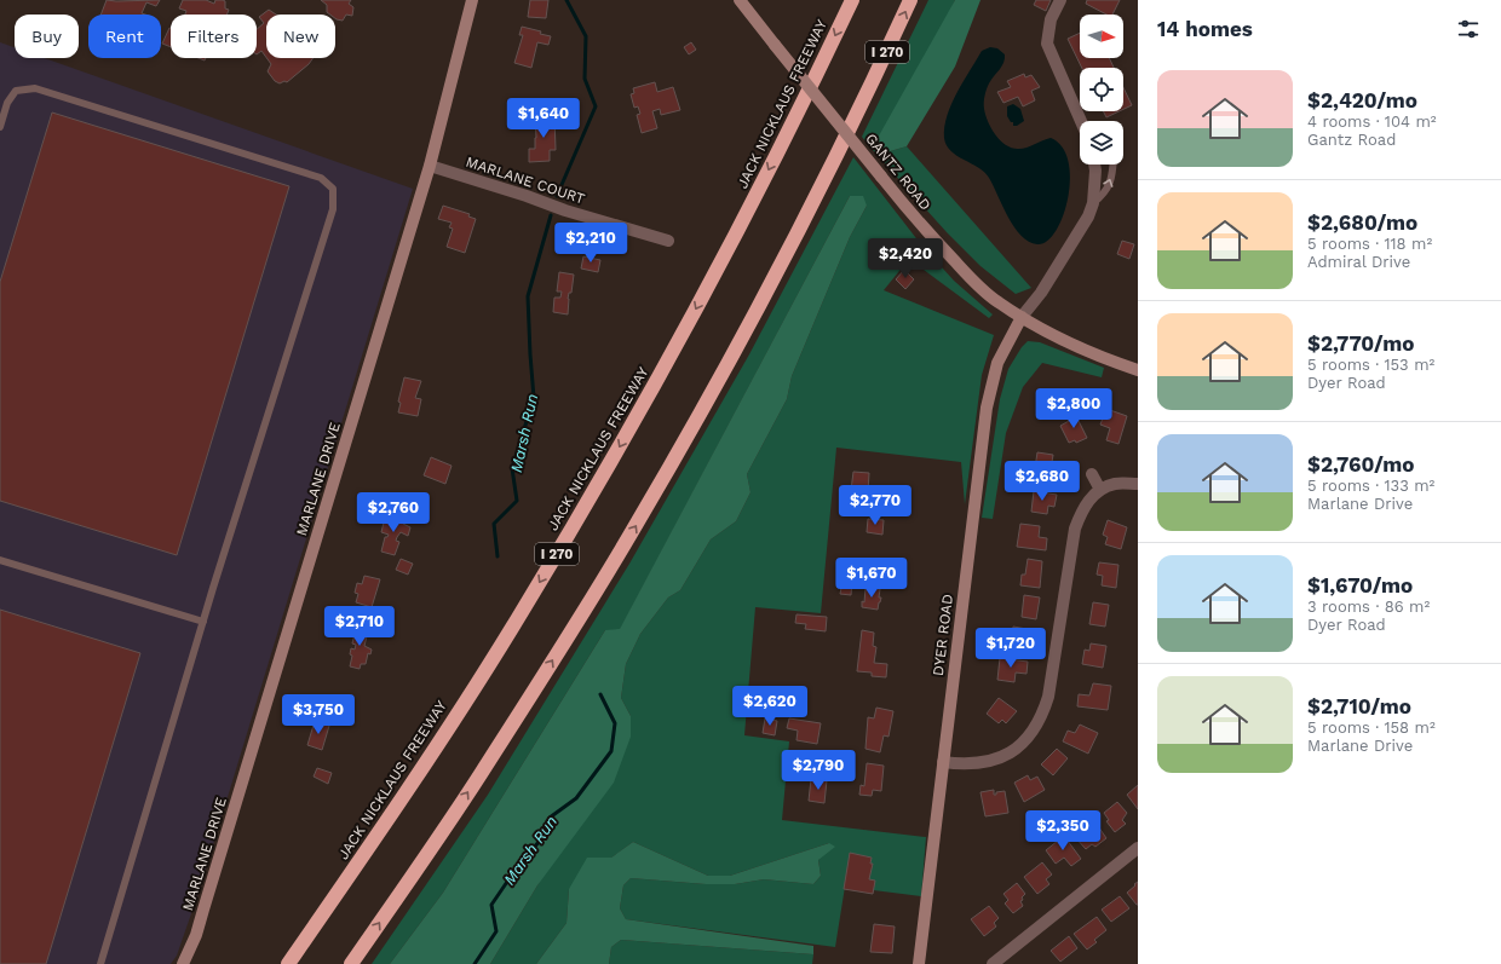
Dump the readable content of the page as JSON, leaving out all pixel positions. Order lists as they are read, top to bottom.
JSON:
{
  "streets": {
    "highway": ["I 270", "JACK NICKLAUS FREEWAY"],
    "street": [
      "GANTZ ROAD",
      "MARLANE COURT",
      "MARLANE DRIVE",
      "DYER ROAD"
    ]
  },
  "crossings": [
    ["GANTZ ROAD", "DYER ROAD"],
    ["MARLANE COURT", "MARLANE DRIVE"]
  ],
  "water": ["Marsh Run"],
  "north": "right",
  "page": {
    "heading": "14 homes",
    "chip": [
      "Buy",
      "Rent",
      "Filters",
      "New"
    ],
    "list": [
      {
        "name": "$2,420/mo",
        "note": "4 rooms · 104 m² · Gantz Road"
      },
      {
        "name": "$2,680/mo",
        "note": "5 rooms · 118 m² · Admiral Drive"
      },
      {
        "name": "$2,770/mo",
        "note": "5 rooms · 153 m² · Dyer Road"
      },
      {
        "name": "$2,760/mo",
        "note": "5 rooms · 133 m² · Marlane Drive"
      },
      {
        "name": "$1,670/mo",
        "note": "3 rooms · 86 m² · Dyer Road"
      },
      {
        "name": "$2,710/mo",
        "note": "5 rooms · 158 m² · Marlane Drive"
      }
    ],
    "price": [
      "$1,640",
      "$2,210",
      "$2,420",
      "$2,800",
      "$2,680",
      "$2,770",
      "$2,760",
      "$1,670",
      "$2,710",
      "$1,720",
      "$2,620",
      "$3,750",
      "$2,790",
      "$2,350"
    ]
  }
}
